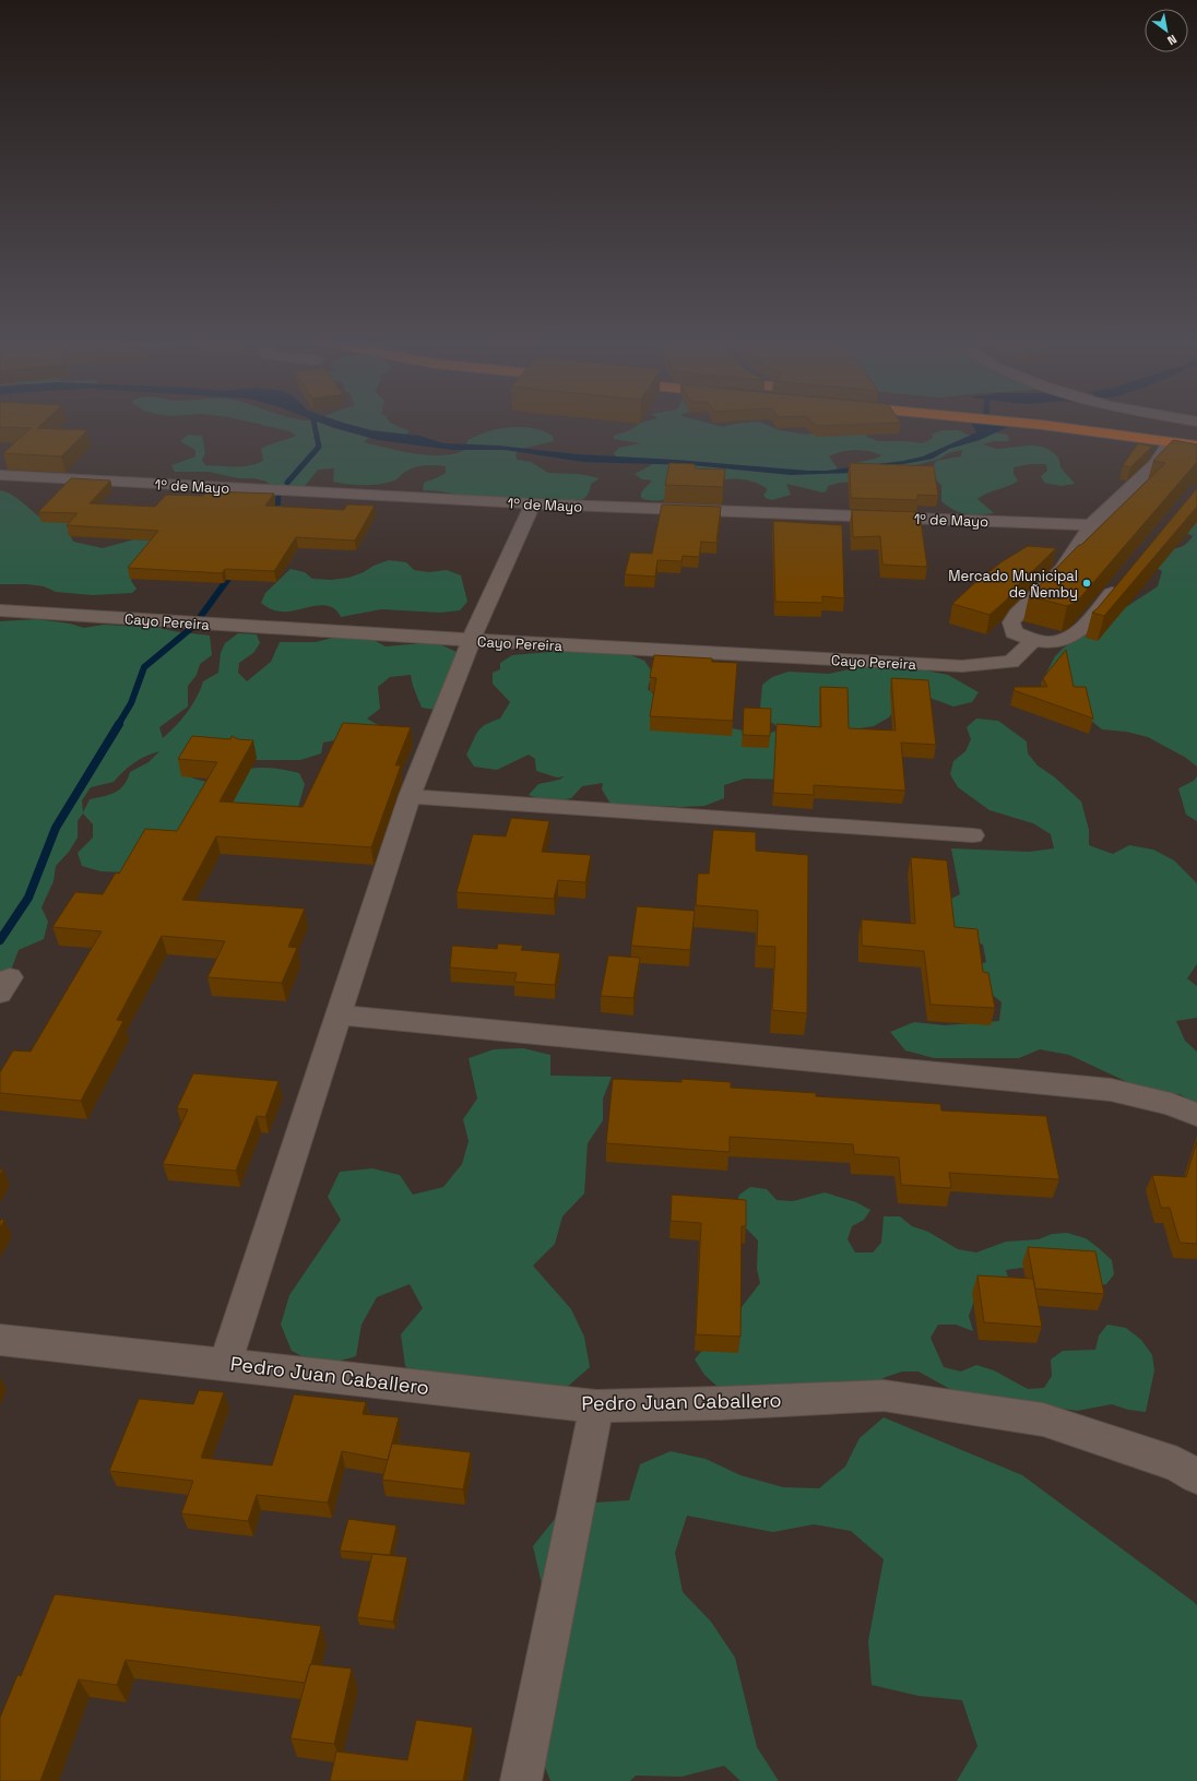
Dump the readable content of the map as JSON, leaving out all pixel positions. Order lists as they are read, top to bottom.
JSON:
{
  "streets": {
    "street": ["1º de Mayo", "Cayo Pereira", "Pedro Juan Caballero"]
  },
  "places": ["Mercado Municipal de Ñemby"],
  "north": "bottom right"
}
